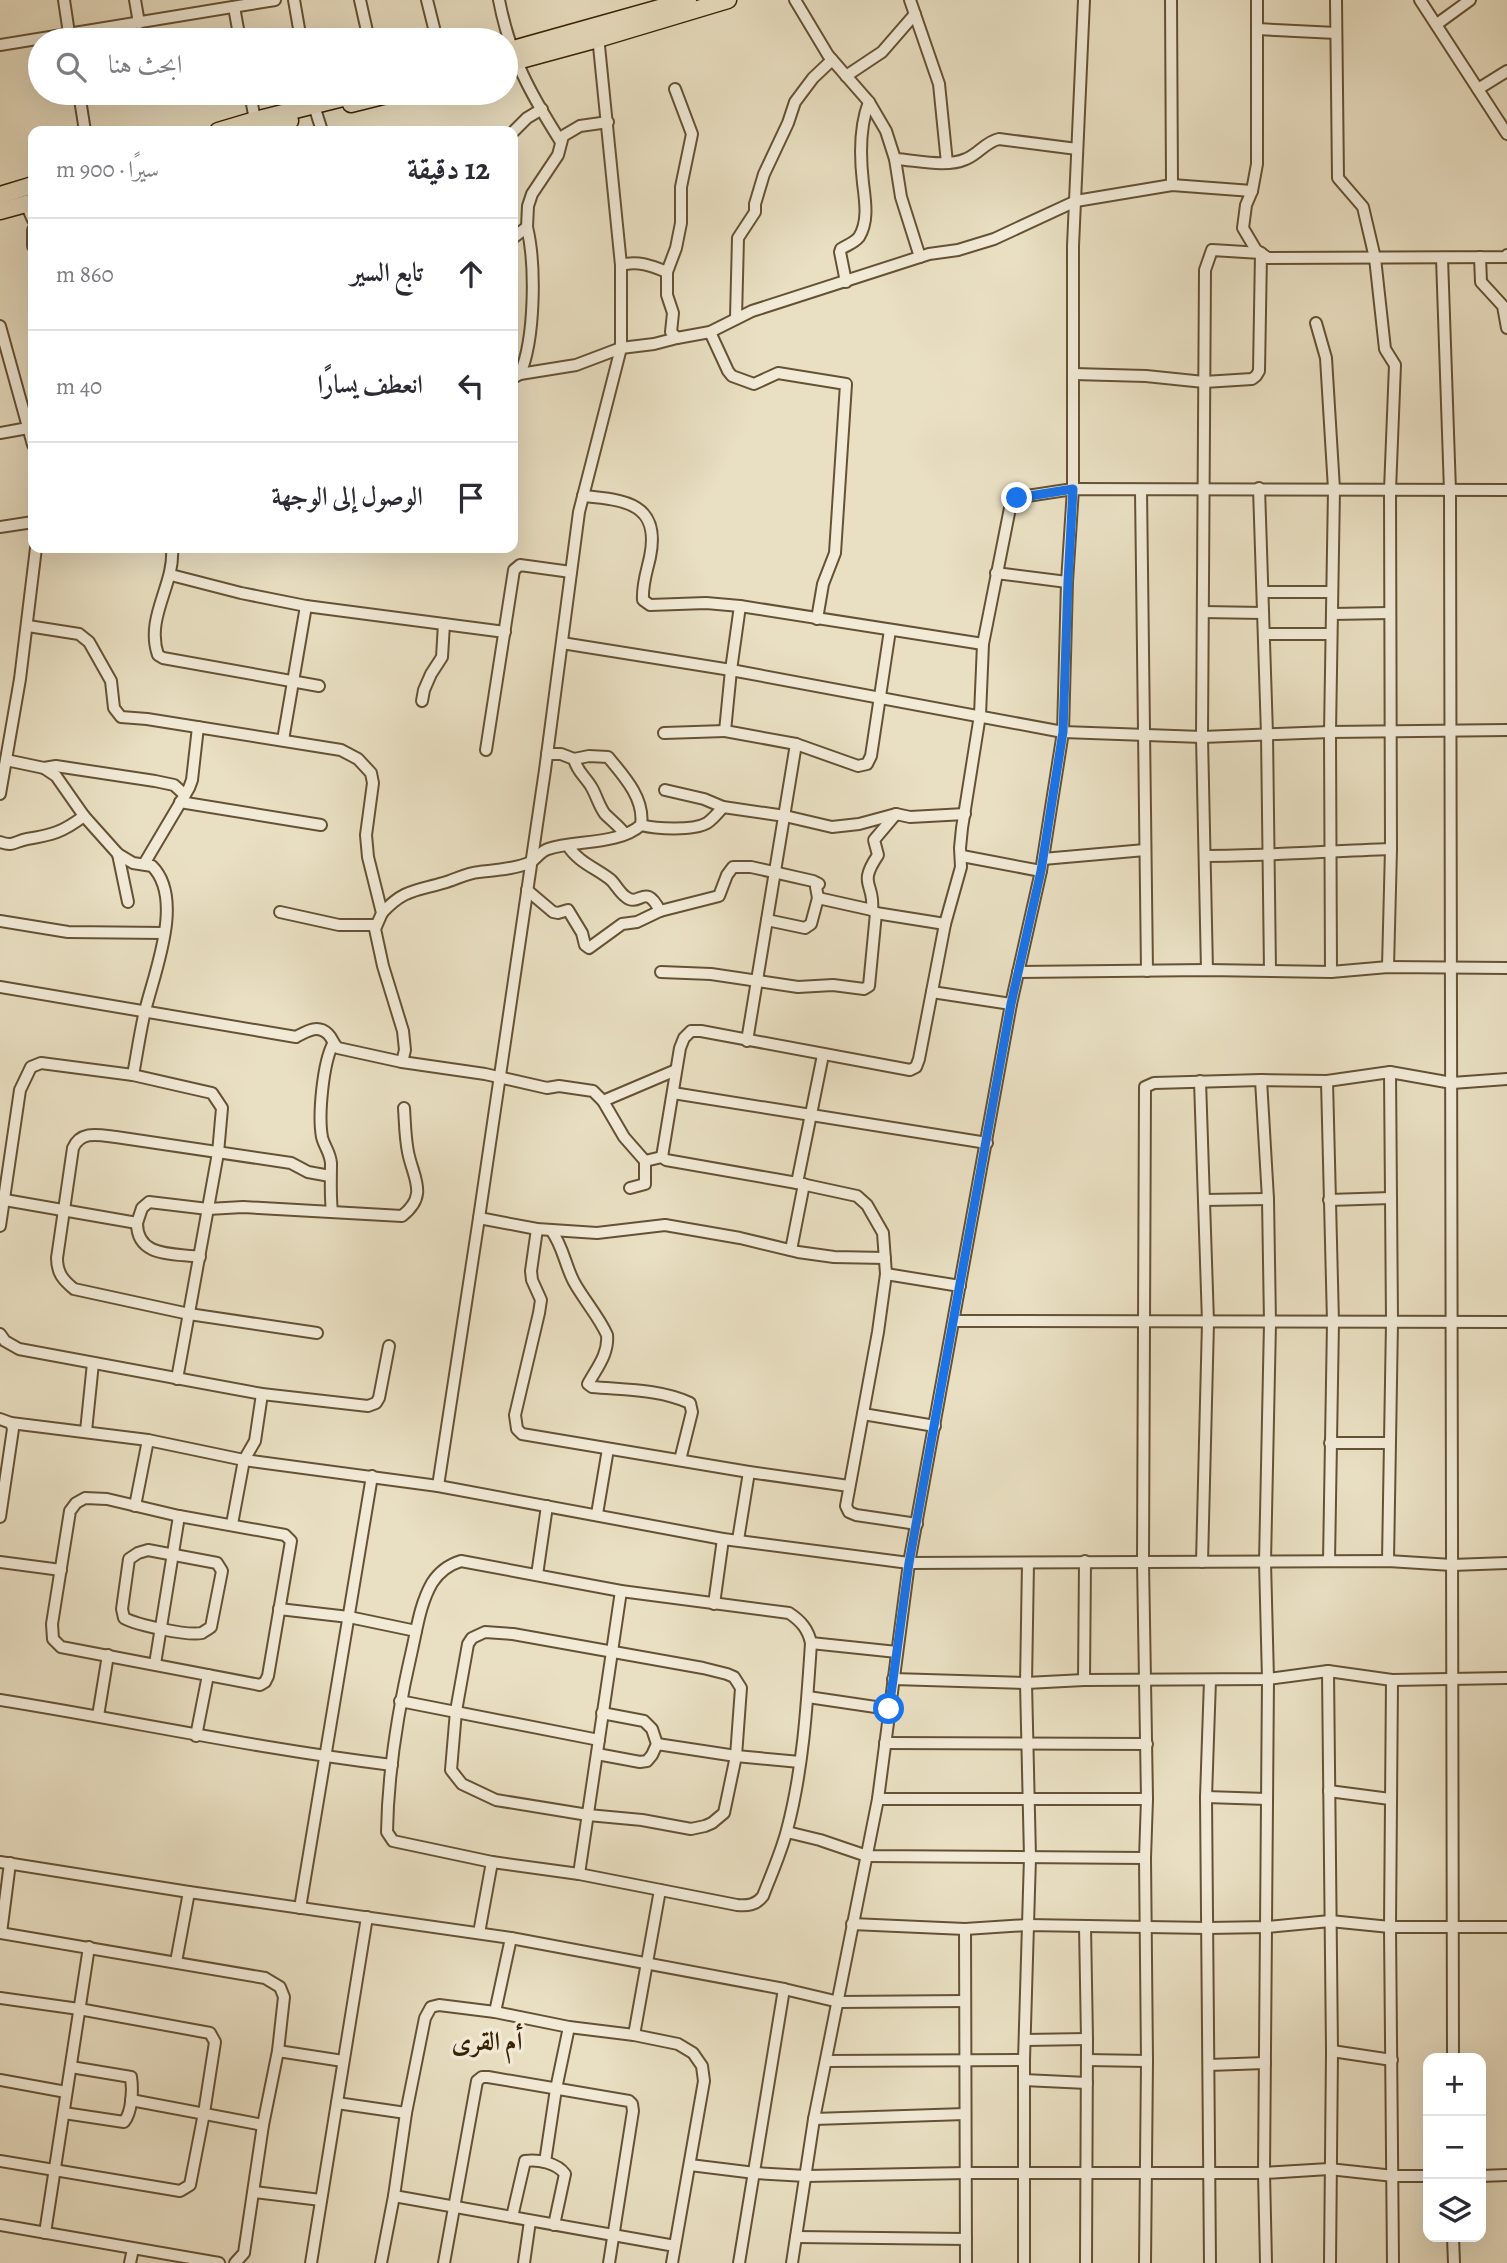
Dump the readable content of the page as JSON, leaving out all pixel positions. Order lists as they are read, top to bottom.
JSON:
{
  "districts": ["أم القرى"],
  "page": {
    "search": "ابحث هنا",
    "heading": ["12 دقيقة", "سيرًا · 900 m"],
    "list": [
      ["تابع السير", "860 m"],
      ["انعطف يسارًا", "40 m"],
      "الوصول إلى الوجهة"
    ],
    "map_buttons": ["+", "−"]
  }
}
